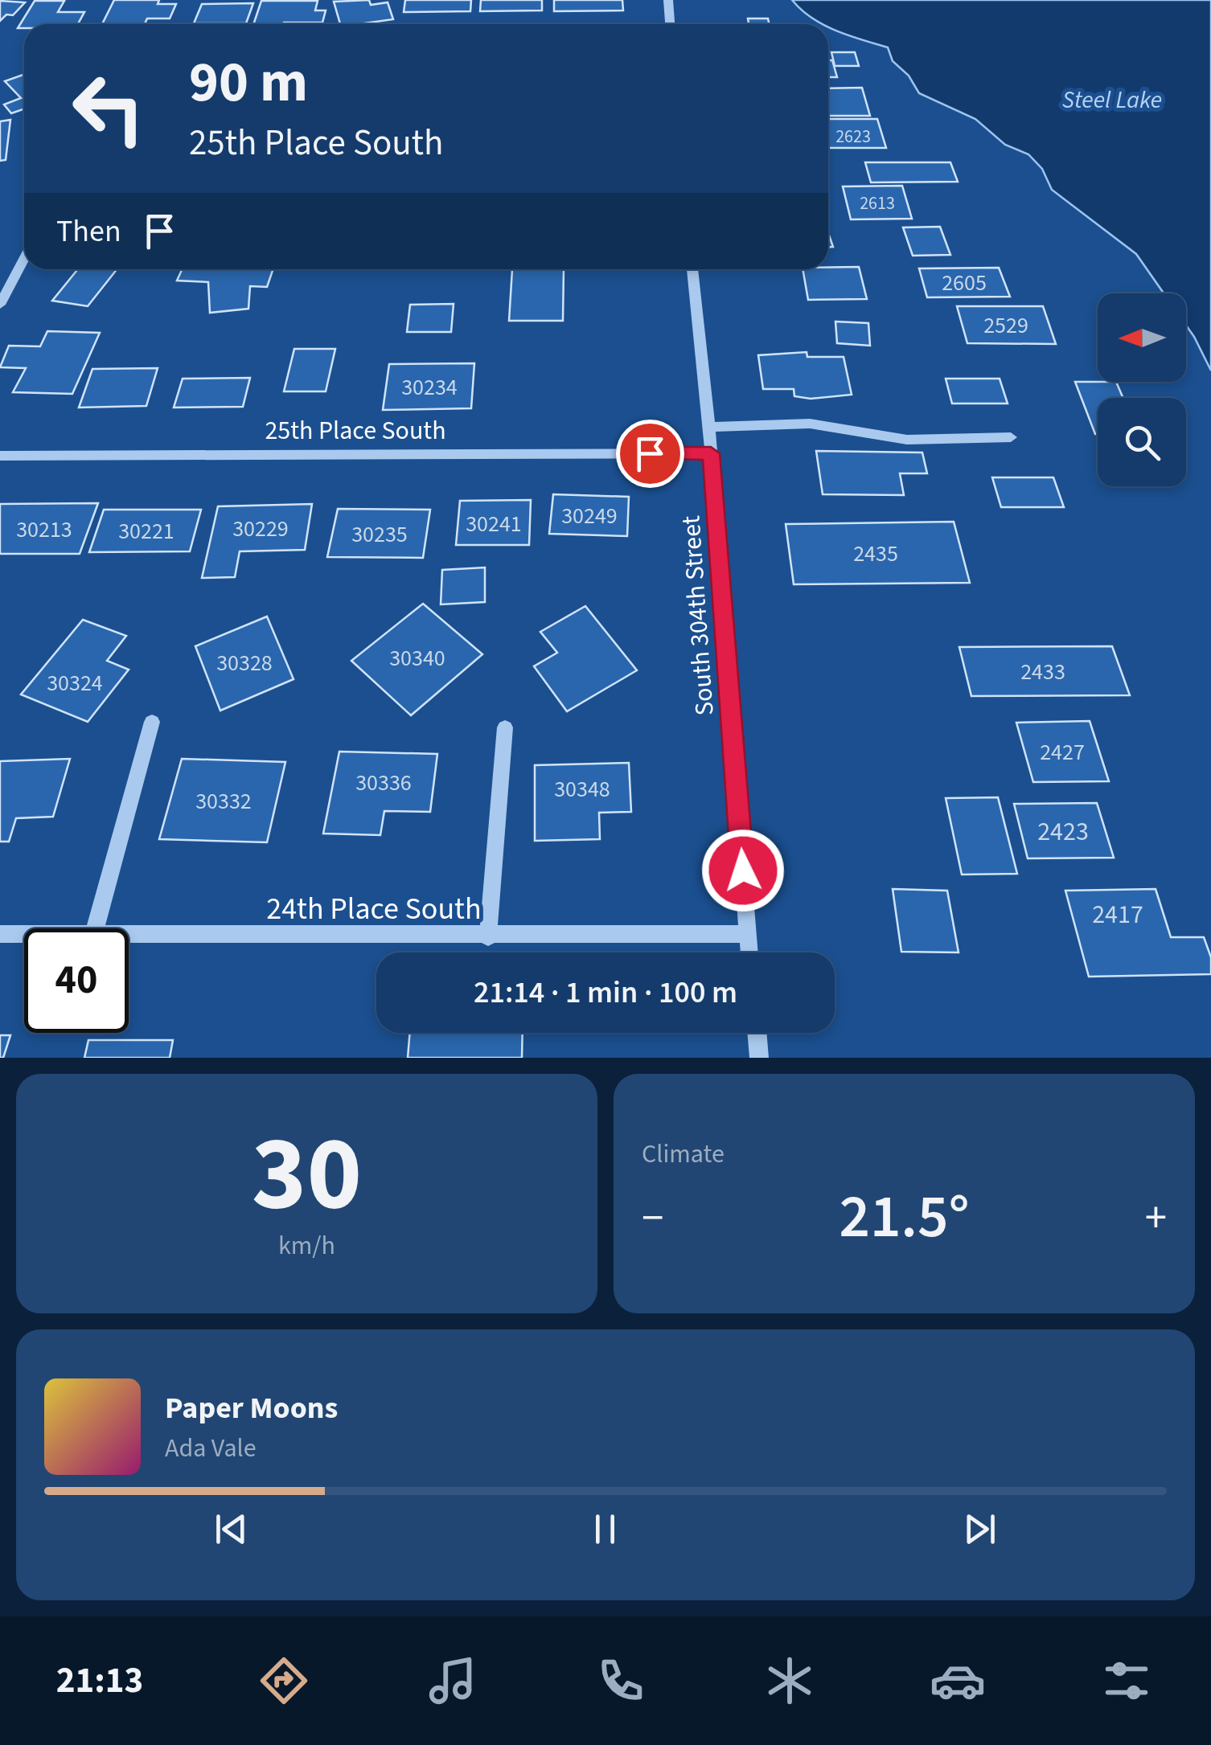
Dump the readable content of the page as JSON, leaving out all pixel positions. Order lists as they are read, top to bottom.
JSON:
{
  "streets": {
    "street": ["25th Place South", "South 304th Street", "24th Place South"]
  },
  "crossings": [
    ["25th Place South", "South 304th Street"],
    ["South 304th Street", "24th Place South"]
  ],
  "water": ["Steel Lake"],
  "house_numbers": [
    "2623",
    "2613",
    "2605",
    "2529",
    "30234",
    "30249",
    "30241",
    "30229",
    "30213",
    "30221",
    "30235",
    "2435",
    "30340",
    "30328",
    "2433",
    "30324",
    "2427",
    "30336",
    "30348",
    "30332",
    "2423",
    "2417"
  ],
  "north": "left",
  "page": {
    "turn": ["90 m", "25th Place South"],
    "then": "Then",
    "limit": "40",
    "trip": "21:14 · 1 min · 100 m",
    "tile": [
      ["30", "km/h"],
      "Climate"
    ],
    "heat": ["−", "21.5°", "+"],
    "song": ["Paper Moons", "Ada Vale"],
    "tabs": "21:13"
  }
}
